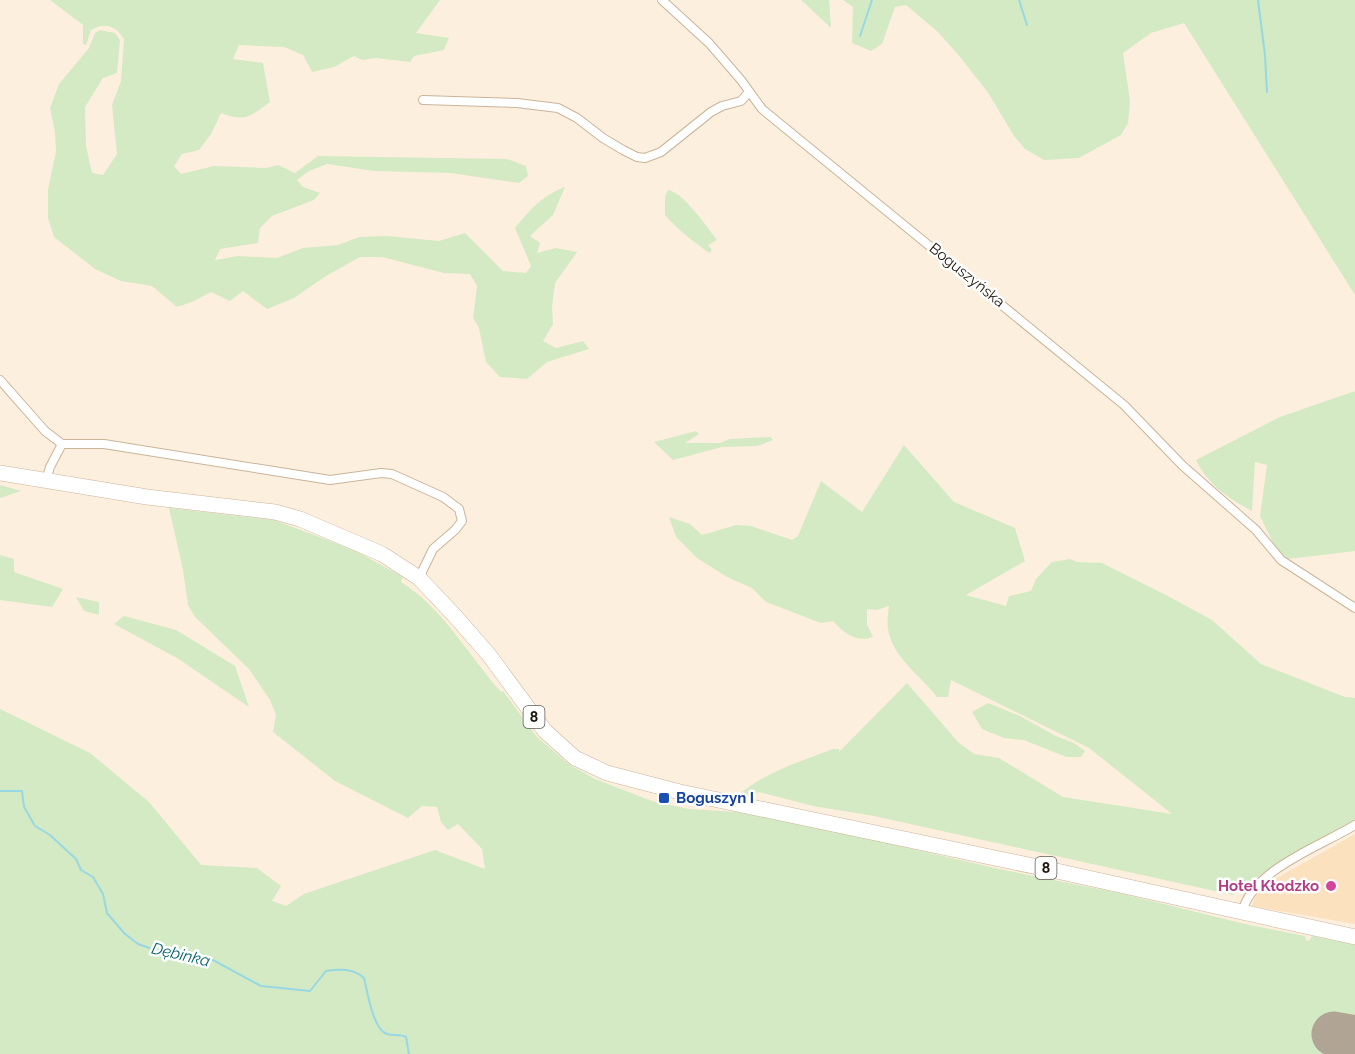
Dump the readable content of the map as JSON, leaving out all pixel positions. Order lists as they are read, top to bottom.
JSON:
{
  "streets": {
    "highway": ["8"],
    "street": ["Boguszyńska"]
  },
  "water": ["Dębinka"],
  "places": {
    "transit": ["Boguszyn I"],
    "other": ["Hotel Kłodzko"]
  }
}
